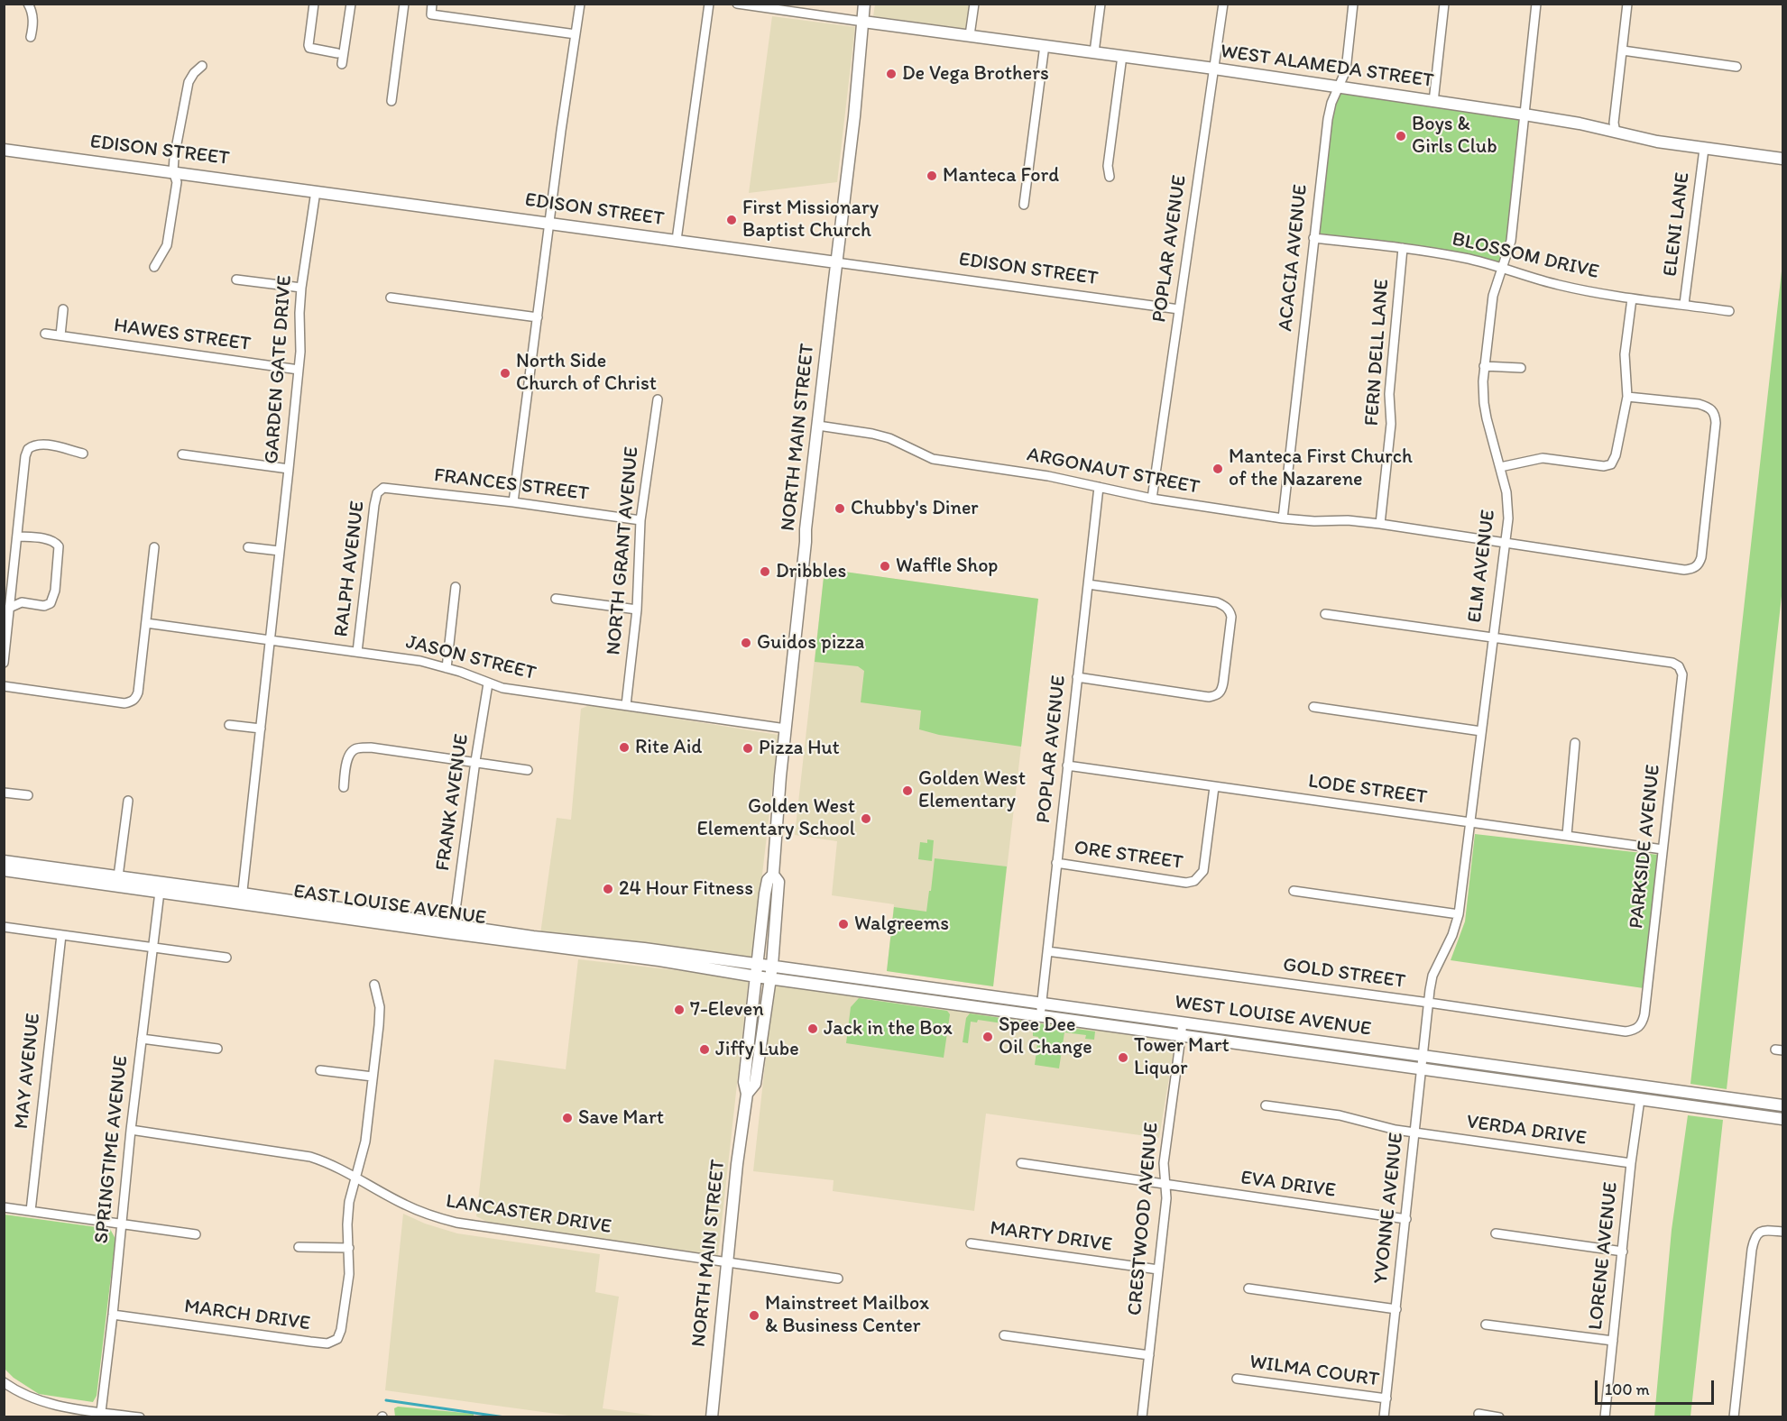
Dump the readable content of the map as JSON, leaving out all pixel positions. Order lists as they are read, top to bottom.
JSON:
{
  "streets": {
    "main road": [
      "WEST ALAMEDA STREET",
      "EDISON STREET",
      "NORTH MAIN STREET",
      "EAST LOUISE AVENUE",
      "WEST LOUISE AVENUE"
    ],
    "street": [
      "ELENI LANE",
      "POPLAR AVENUE",
      "BLOSSOM DRIVE",
      "ACACIA AVENUE",
      "HAWES STREET",
      "FERN DELL LANE",
      "GARDEN GATE DRIVE",
      "ARGONAUT STREET",
      "FRANCES STREET",
      "NORTH GRANT AVENUE",
      "ELM AVENUE",
      "RALPH AVENUE",
      "JASON STREET",
      "LODE STREET",
      "FRANK AVENUE",
      "PARKSIDE AVENUE",
      "ORE STREET",
      "GOLD STREET",
      "MAY AVENUE",
      "VERDA DRIVE",
      "SPRINGTIME AVENUE",
      "EVA DRIVE",
      "YVONNE AVENUE",
      "LANCASTER DRIVE",
      "CRESTWOOD AVENUE",
      "MARTY DRIVE",
      "LORENE AVENUE",
      "MARCH DRIVE",
      "WILMA COURT"
    ]
  },
  "crossings": [
    ["WEST ALAMEDA STREET", "ELENI LANE"],
    ["WEST ALAMEDA STREET", "POPLAR AVENUE"],
    ["WEST ALAMEDA STREET", "ACACIA AVENUE"],
    ["WEST ALAMEDA STREET", "NORTH MAIN STREET"],
    ["WEST ALAMEDA STREET", "ELM AVENUE"],
    ["EDISON STREET", "POPLAR AVENUE"],
    ["EDISON STREET", "GARDEN GATE DRIVE"],
    ["EDISON STREET", "NORTH MAIN STREET"],
    ["ELENI LANE", "BLOSSOM DRIVE"],
    ["POPLAR AVENUE", "ARGONAUT STREET"],
    ["POPLAR AVENUE", "LODE STREET"],
    ["POPLAR AVENUE", "ORE STREET"],
    ["POPLAR AVENUE", "GOLD STREET"],
    ["POPLAR AVENUE", "WEST LOUISE AVENUE"],
    ["BLOSSOM DRIVE", "ACACIA AVENUE"],
    ["BLOSSOM DRIVE", "FERN DELL LANE"],
    ["BLOSSOM DRIVE", "ELM AVENUE"],
    ["ACACIA AVENUE", "ARGONAUT STREET"],
    ["HAWES STREET", "GARDEN GATE DRIVE"],
    ["FERN DELL LANE", "ARGONAUT STREET"],
    ["GARDEN GATE DRIVE", "JASON STREET"],
    ["GARDEN GATE DRIVE", "EAST LOUISE AVENUE"],
    ["NORTH MAIN STREET", "ARGONAUT STREET"],
    ["NORTH MAIN STREET", "JASON STREET"],
    ["NORTH MAIN STREET", "EAST LOUISE AVENUE"],
    ["NORTH MAIN STREET", "WEST LOUISE AVENUE"],
    ["NORTH MAIN STREET", "LANCASTER DRIVE"],
    ["ARGONAUT STREET", "ELM AVENUE"],
    ["FRANCES STREET", "NORTH GRANT AVENUE"],
    ["FRANCES STREET", "RALPH AVENUE"],
    ["NORTH GRANT AVENUE", "JASON STREET"],
    ["ELM AVENUE", "LODE STREET"],
    ["ELM AVENUE", "PARKSIDE AVENUE"],
    ["ELM AVENUE", "GOLD STREET"],
    ["ELM AVENUE", "YVONNE AVENUE"],
    ["RALPH AVENUE", "JASON STREET"],
    ["JASON STREET", "FRANK AVENUE"],
    ["LODE STREET", "PARKSIDE AVENUE"],
    ["LODE STREET", "ORE STREET"],
    ["FRANK AVENUE", "EAST LOUISE AVENUE"],
    ["PARKSIDE AVENUE", "GOLD STREET"],
    ["EAST LOUISE AVENUE", "WEST LOUISE AVENUE"],
    ["EAST LOUISE AVENUE", "SPRINGTIME AVENUE"],
    ["GOLD STREET", "YVONNE AVENUE"],
    ["WEST LOUISE AVENUE", "YVONNE AVENUE"],
    ["WEST LOUISE AVENUE", "CRESTWOOD AVENUE"],
    ["WEST LOUISE AVENUE", "LORENE AVENUE"],
    ["VERDA DRIVE", "YVONNE AVENUE"],
    ["VERDA DRIVE", "LORENE AVENUE"],
    ["SPRINGTIME AVENUE", "LANCASTER DRIVE"],
    ["SPRINGTIME AVENUE", "MARCH DRIVE"],
    ["EVA DRIVE", "YVONNE AVENUE"],
    ["EVA DRIVE", "CRESTWOOD AVENUE"],
    ["YVONNE AVENUE", "WILMA COURT"],
    ["CRESTWOOD AVENUE", "MARTY DRIVE"]
  ],
  "places": [
    "De Vega Brothers",
    "Boys & Girls Club",
    "Manteca Ford",
    "First Missionary Baptist Church",
    "North Side Church of Christ",
    "Manteca First Church of the Nazarene",
    "Chubby's Diner",
    "Waffle Shop",
    "Dribbles",
    "Guidos pizza",
    "Rite Aid",
    "Pizza Hut",
    "Golden West Elementary",
    "Golden West Elementary School",
    "24 Hour Fitness",
    "Walgreems",
    "7-Eleven",
    "Jack in the Box",
    "Spee Dee Oil Change",
    "Jiffy Lube",
    "Tower Mart Liquor",
    "Save Mart",
    "Mainstreet Mailbox & Business Center"
  ],
  "scale_bar": "100 m"
}
